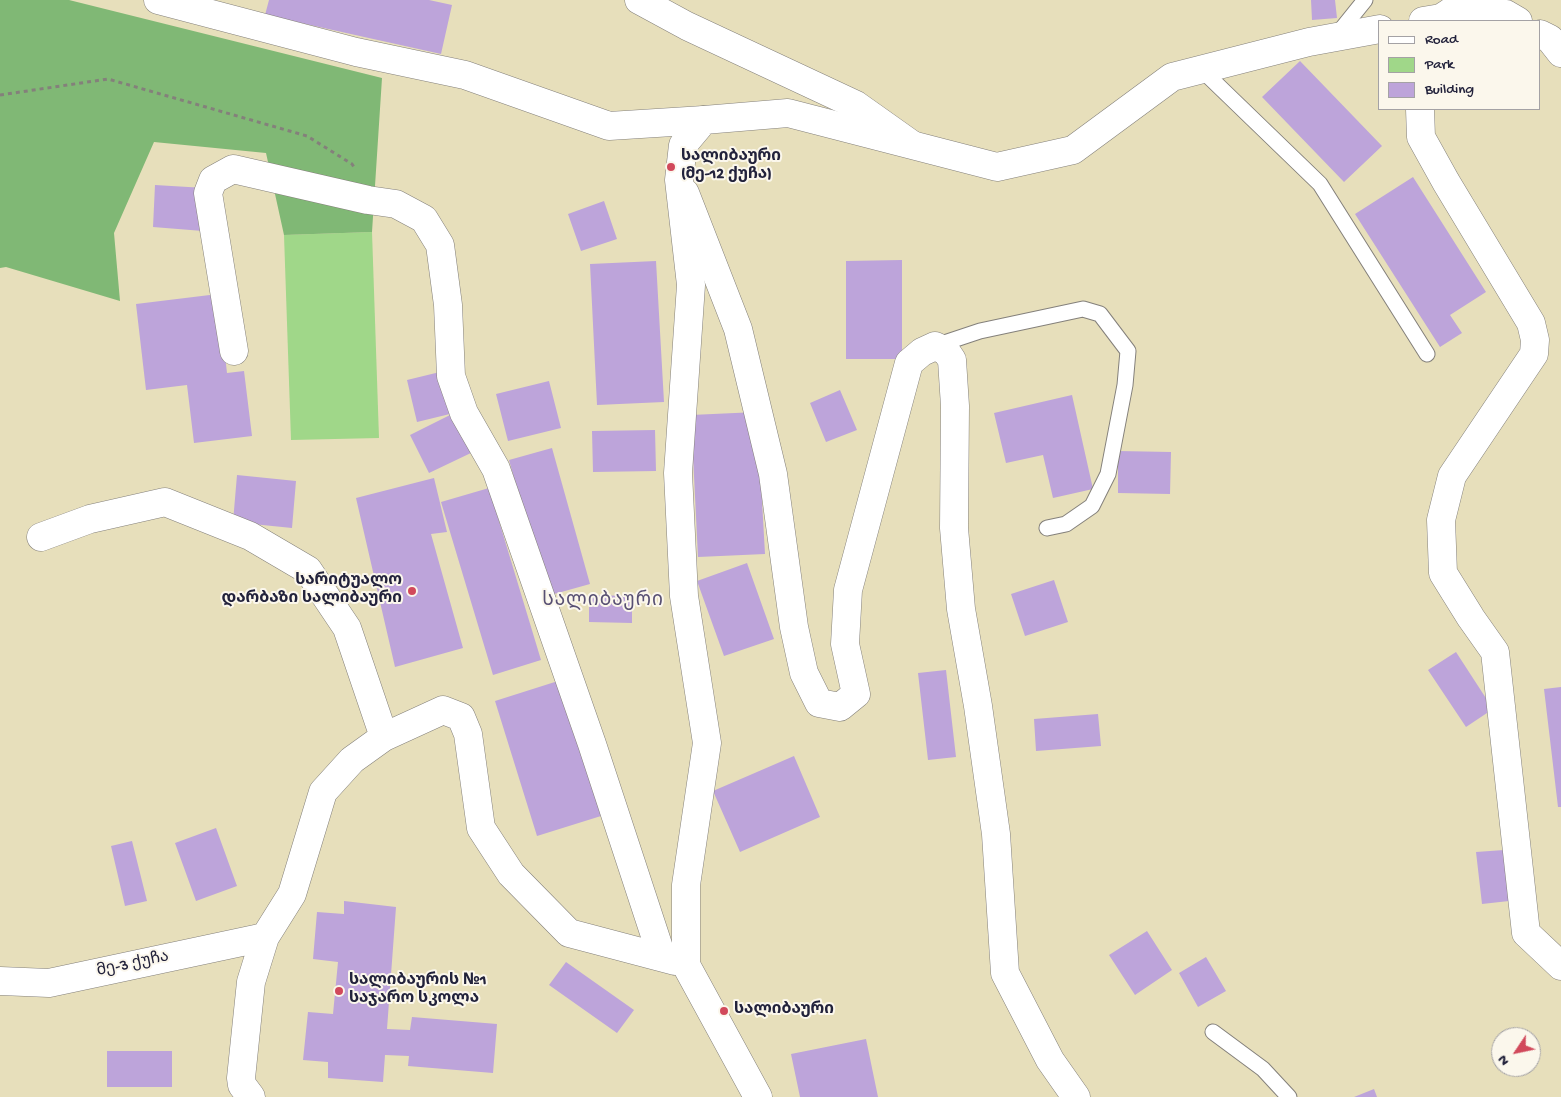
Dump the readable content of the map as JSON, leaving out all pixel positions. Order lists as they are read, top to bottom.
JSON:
{
  "streets": {
    "street": ["მე-3 ქუჩა"]
  },
  "districts": ["სალიბაური"],
  "places": [
    "სალიბაური (მე-12 ქუჩა)",
    "სარიტუალო დარბაზი სალიბაური",
    "სალიბაურის №1 საჯარო სკოლა",
    "სალიბაური"
  ],
  "legend": ["Road", "Park", "Building"],
  "north": "bottom left"
}
